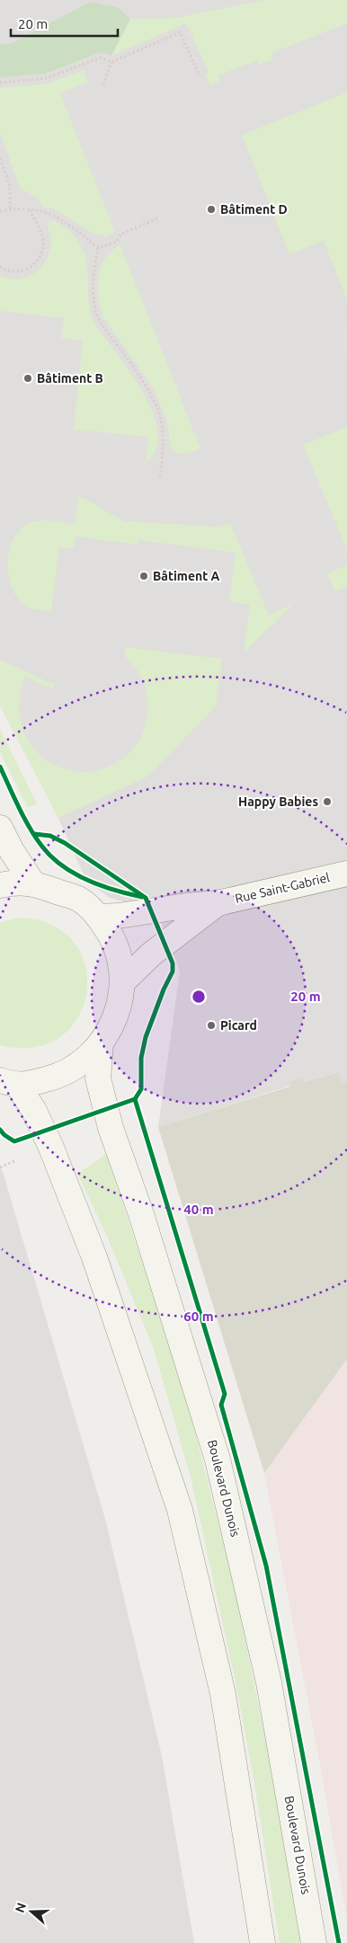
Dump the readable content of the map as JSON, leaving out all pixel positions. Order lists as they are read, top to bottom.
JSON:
{
  "streets": {
    "main road": ["Rue Saint-Gabriel", "Boulevard Dunois"]
  },
  "places": [
    "Bâtiment D",
    "Bâtiment B",
    "Bâtiment A",
    "Happy Babies",
    "Picard"
  ],
  "scale_bar": "20 m",
  "north": "left",
  "rings": ["20 m", "40 m", "60 m"]
}
